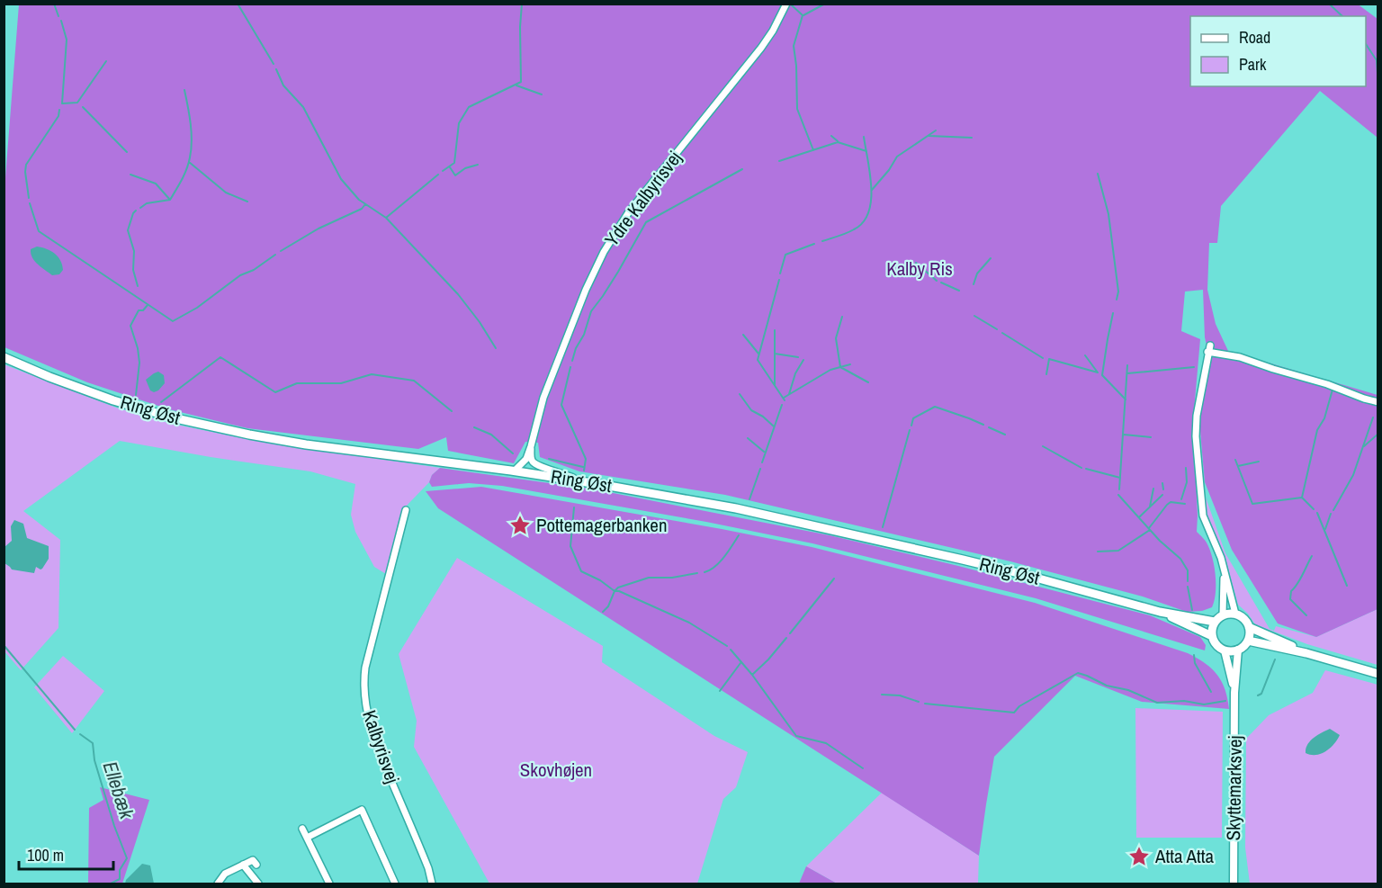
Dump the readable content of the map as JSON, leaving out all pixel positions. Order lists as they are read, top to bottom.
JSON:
{
  "streets": {
    "main road": ["Ring Øst"],
    "street": ["Ydre Kalbyrisvej", "Kalbyrisvej", "Skyttemarksvej"]
  },
  "crossings": [
    ["Ydre Kalbyrisvej", "Ring Øst"],
    ["Ring Øst", "Skyttemarksvej"]
  ],
  "water": ["Ellebæk"],
  "parks": ["Kalby Ris", "Skovhøjen"],
  "places": {
    "place": ["Pottemagerbanken", "Atta Atta"]
  },
  "legend": ["Road", "Park"],
  "scale_bar": "100 m"
}
